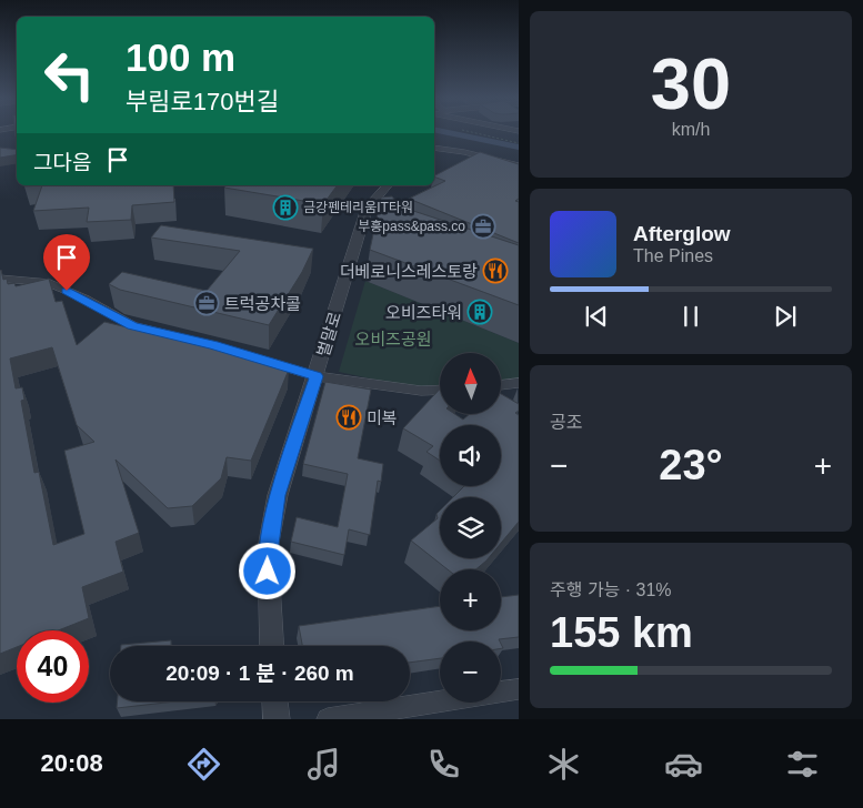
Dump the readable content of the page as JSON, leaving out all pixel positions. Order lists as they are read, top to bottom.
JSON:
{
  "streets": {
    "street": ["벌말로"]
  },
  "parks": ["오비즈공원"],
  "places": {
    "building": ["금강펜테리움IT타워", "오비즈타워"],
    "office": ["부흥pass&pass.co", "트럭공차콜"],
    "restaurant": ["더베로니스레스토랑", "미복"]
  },
  "north": "top",
  "page": {
    "tile": [
      ["30", "km/h"],
      "공조",
      ["주행 가능 · 31%", "155 km"]
    ],
    "turn": ["100 m", "부림로170번길"],
    "then": "그다음",
    "song": ["Afterglow", "The Pines"],
    "map_buttons": ["+", "−"],
    "heat": ["−", "23°", "+"],
    "limit": "40",
    "trip": "20:09 · 1 분 · 260 m",
    "tabs": "20:08"
  }
}
